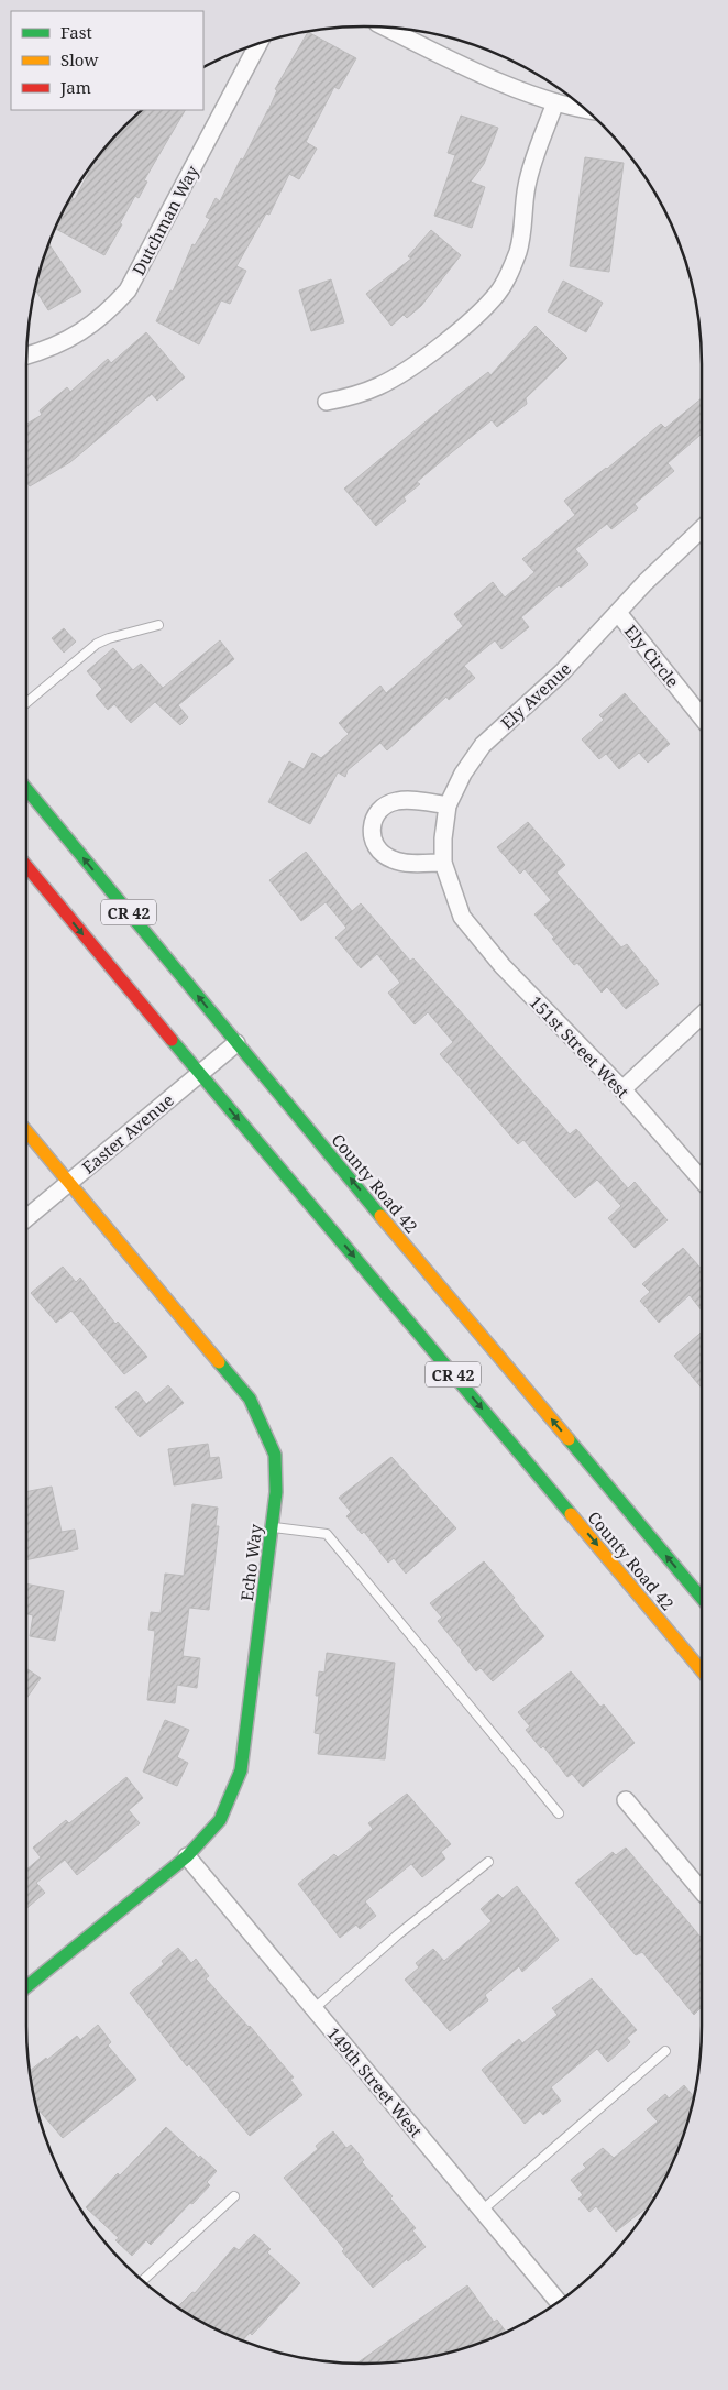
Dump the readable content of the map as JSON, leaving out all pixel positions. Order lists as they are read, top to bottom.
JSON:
{
  "streets": {
    "main road": ["CR 42", "County Road 42", "Echo Way"],
    "street": [
      "Dutchman Way",
      "Ely Circle",
      "Ely Avenue",
      "151st Street West",
      "Easter Avenue",
      "149th Street West"
    ]
  },
  "crossings": [
    ["Ely Circle", "Ely Avenue"],
    ["Ely Avenue", "151st Street West"],
    ["Easter Avenue", "County Road 42"],
    ["Easter Avenue", "Echo Way"],
    ["Echo Way", "149th Street West"]
  ],
  "legend": ["Fast", "Slow", "Jam"]
}
